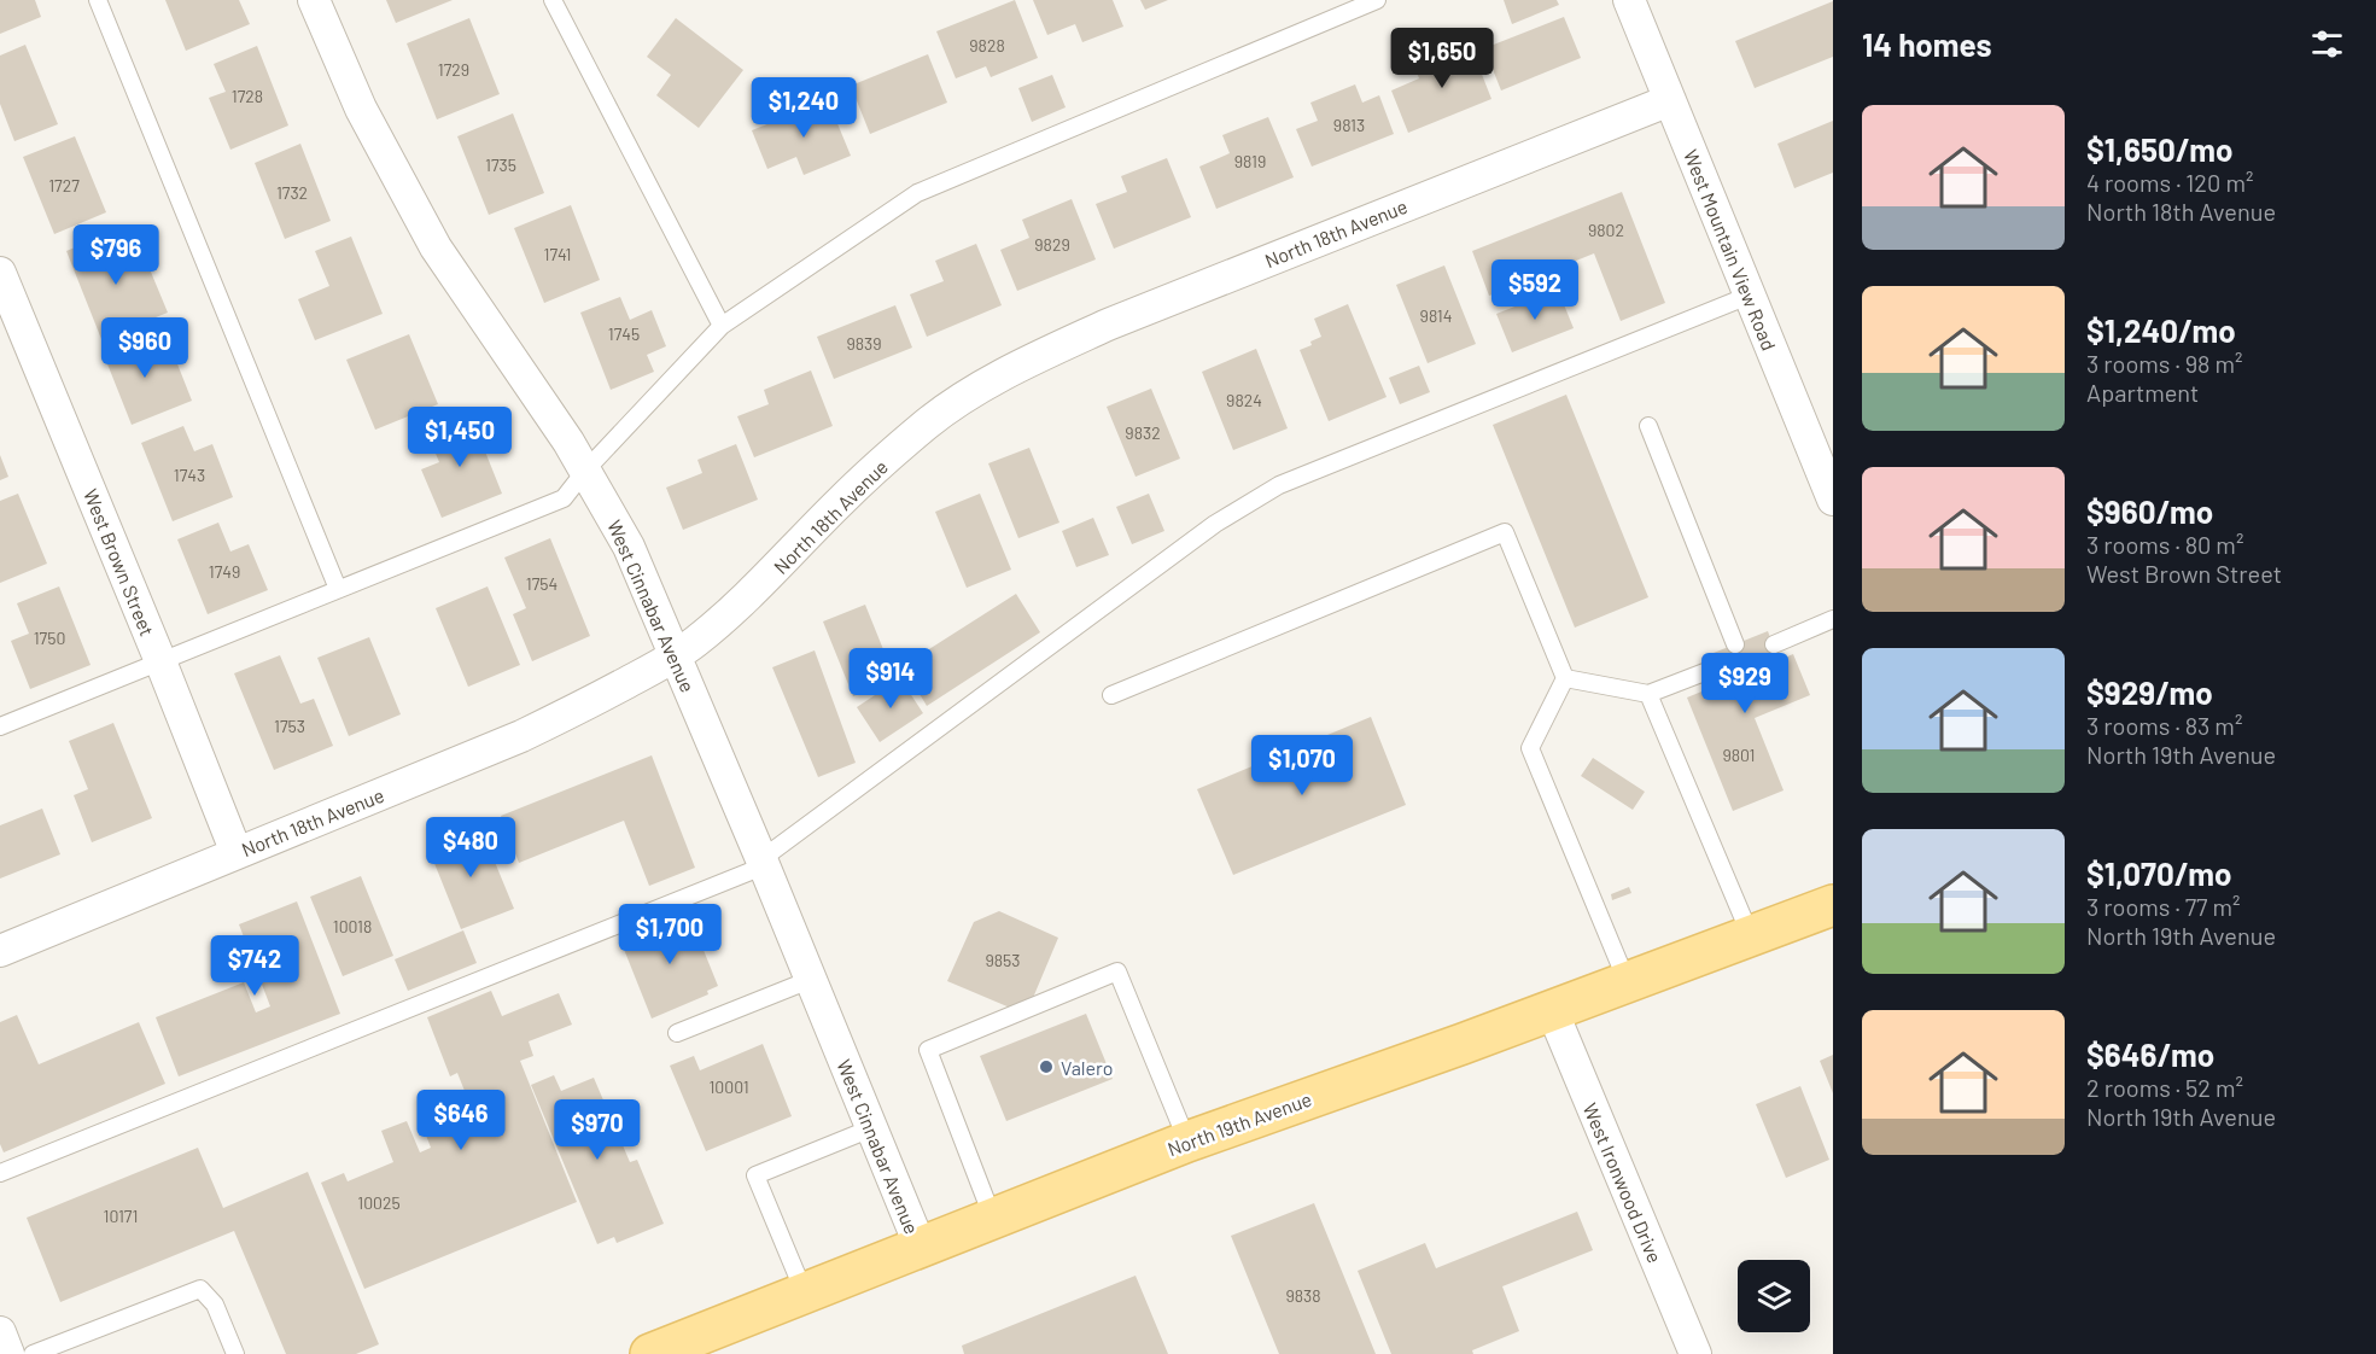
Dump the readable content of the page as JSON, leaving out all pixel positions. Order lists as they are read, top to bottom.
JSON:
{
  "streets": {
    "main road": ["North 19th Avenue"],
    "street": [
      "North 18th Avenue",
      "West Mountain View Road",
      "West Brown Street",
      "West Cinnabar Avenue",
      "West Ironwood Drive"
    ]
  },
  "crossings": [
    ["North 18th Avenue", "West Mountain View Road"],
    ["North 18th Avenue", "West Brown Street"],
    ["North 18th Avenue", "West Cinnabar Avenue"],
    ["West Cinnabar Avenue", "North 19th Avenue"],
    ["North 19th Avenue", "West Ironwood Drive"]
  ],
  "places": ["Valero"],
  "house_numbers": [
    "9828",
    "1729",
    "1728",
    "9813",
    "9819",
    "1735",
    "1727",
    "1732",
    "9802",
    "9829",
    "1741",
    "9814",
    "1745",
    "9839",
    "9824",
    "9832",
    "1743",
    "1749",
    "1754",
    "1750",
    "1753",
    "9801",
    "10018",
    "9853",
    "10001",
    "10025",
    "10171",
    "9838"
  ],
  "page": {
    "heading": "14 homes",
    "price": [
      "$1,650",
      "$1,240",
      "$796",
      "$592",
      "$960",
      "$1,450",
      "$914",
      "$929",
      "$1,070",
      "$480",
      "$1,700",
      "$742",
      "$646",
      "$970"
    ],
    "list": [
      {
        "name": "$1,650/mo",
        "note": "4 rooms · 120 m² · North 18th Avenue"
      },
      {
        "name": "$1,240/mo",
        "note": "3 rooms · 98 m² · Apartment"
      },
      {
        "name": "$960/mo",
        "note": "3 rooms · 80 m² · West Brown Street"
      },
      {
        "name": "$929/mo",
        "note": "3 rooms · 83 m² · North 19th Avenue"
      },
      {
        "name": "$1,070/mo",
        "note": "3 rooms · 77 m² · North 19th Avenue"
      },
      {
        "name": "$646/mo",
        "note": "2 rooms · 52 m² · North 19th Avenue"
      }
    ]
  }
}
